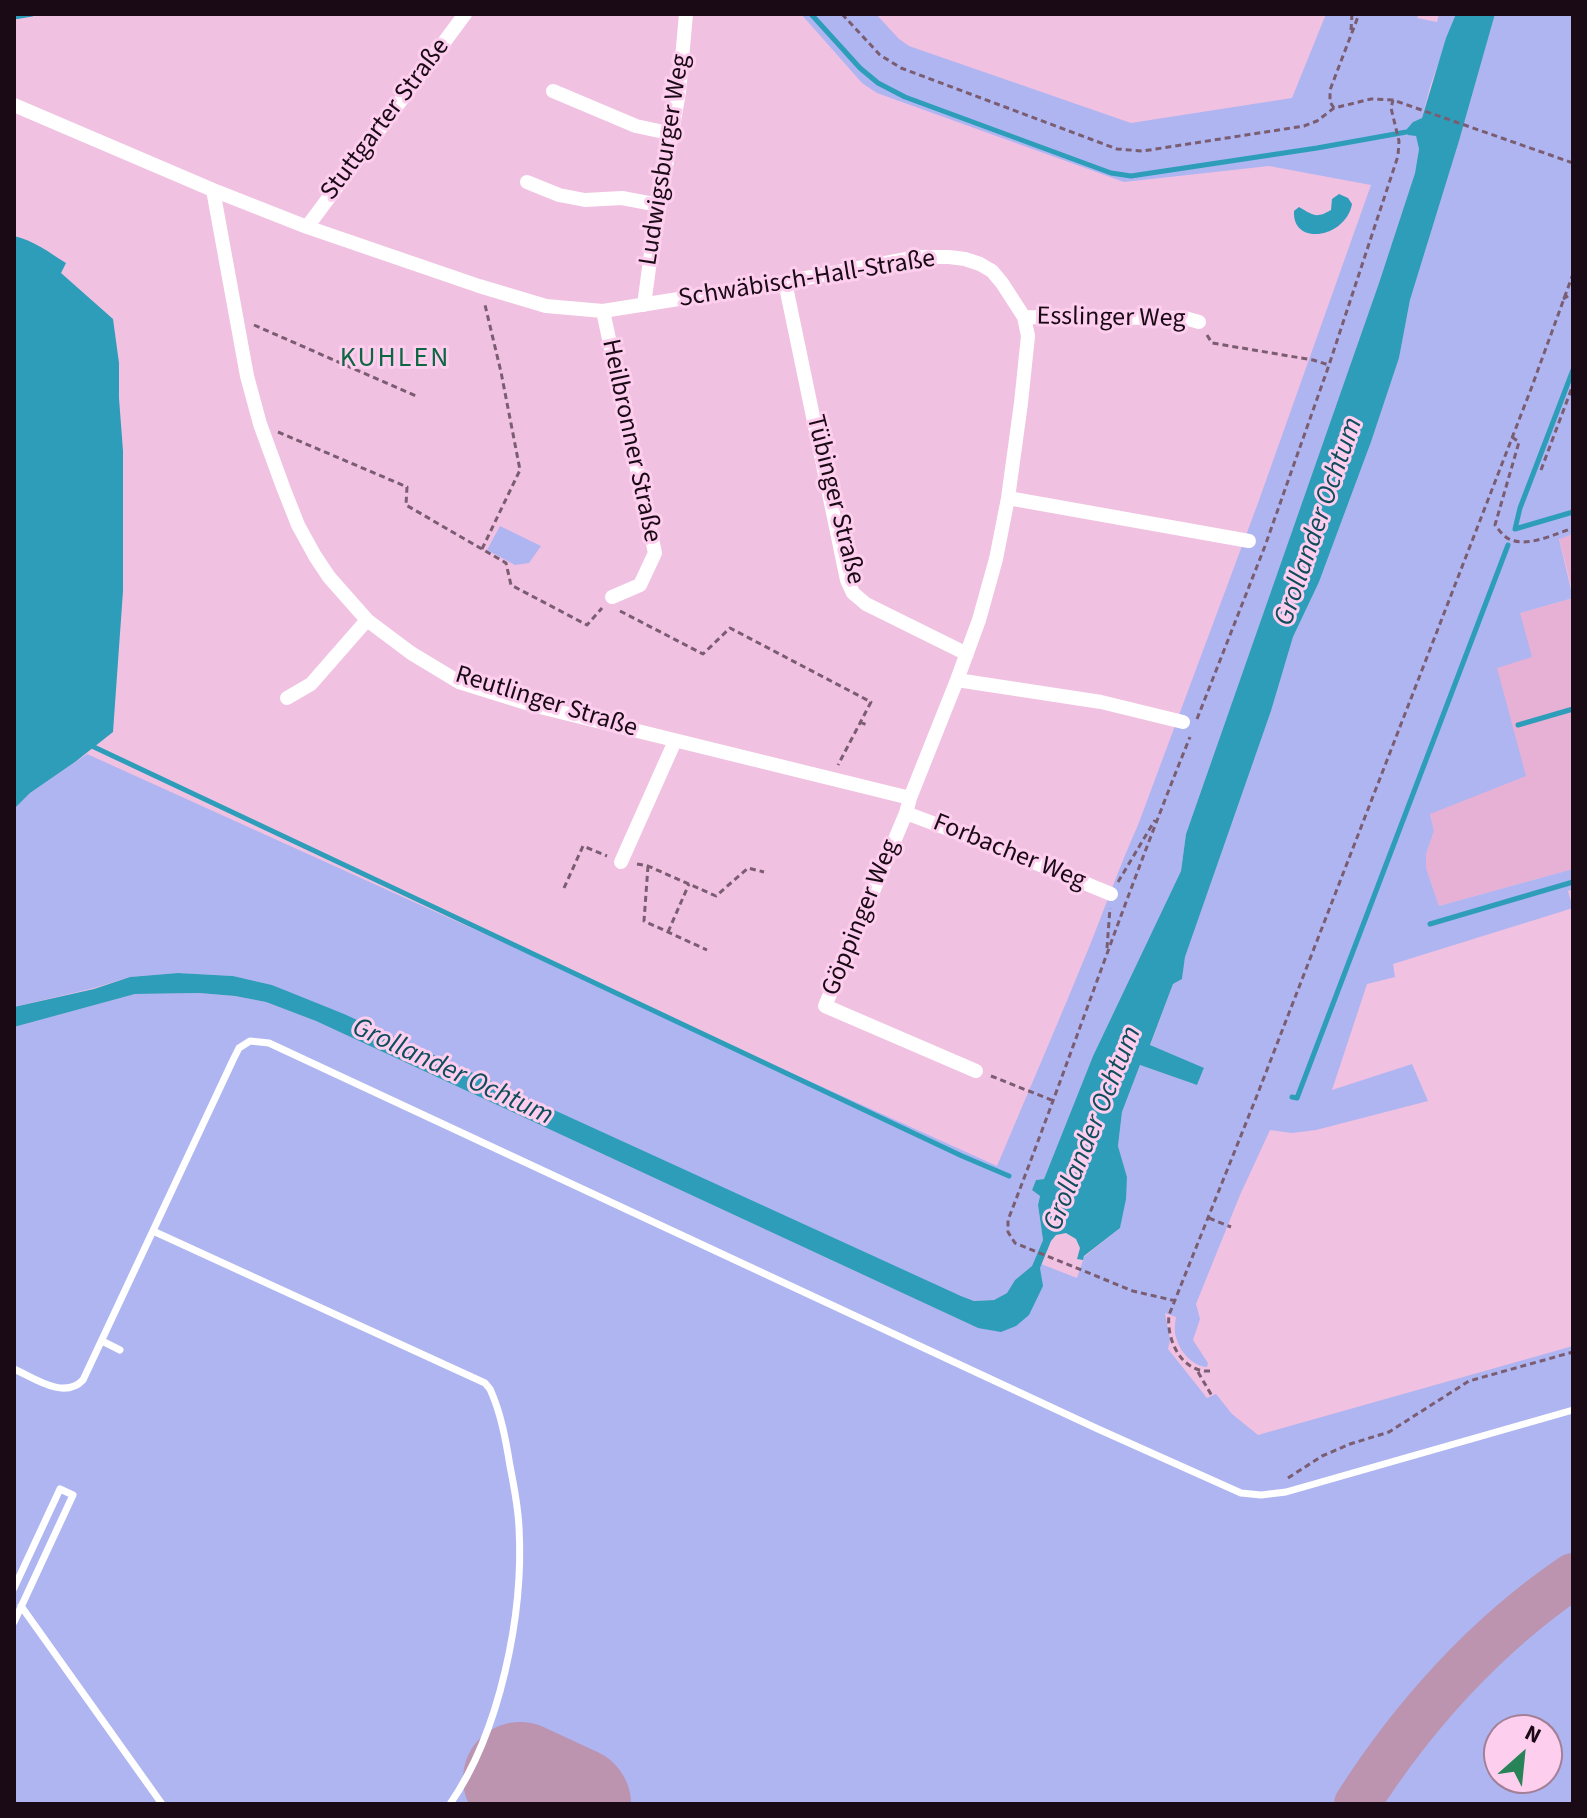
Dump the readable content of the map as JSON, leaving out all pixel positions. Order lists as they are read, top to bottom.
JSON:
{
  "streets": {
    "street": [
      "Stuttgarter Straße",
      "Ludwigsburger Weg",
      "Schwäbisch-Hall-Straße",
      "Esslinger Weg",
      "Heilbronner Straße",
      "Tübinger Straße",
      "Reutlinger Straße",
      "Forbacher Weg",
      "Göppinger Weg"
    ]
  },
  "crossings": [
    ["Stuttgarter Straße", "Schwäbisch-Hall-Straße"],
    ["Ludwigsburger Weg", "Schwäbisch-Hall-Straße"],
    ["Schwäbisch-Hall-Straße", "Esslinger Weg"],
    ["Schwäbisch-Hall-Straße", "Heilbronner Straße"],
    ["Schwäbisch-Hall-Straße", "Tübinger Straße"],
    ["Schwäbisch-Hall-Straße", "Reutlinger Straße"],
    ["Schwäbisch-Hall-Straße", "Forbacher Weg"],
    ["Schwäbisch-Hall-Straße", "Göppinger Weg"],
    ["Reutlinger Straße", "Forbacher Weg"],
    ["Reutlinger Straße", "Göppinger Weg"],
    ["Forbacher Weg", "Göppinger Weg"]
  ],
  "districts": ["KUHLEN"],
  "water": ["Grollander Ochtum"],
  "north": "top right"
}
